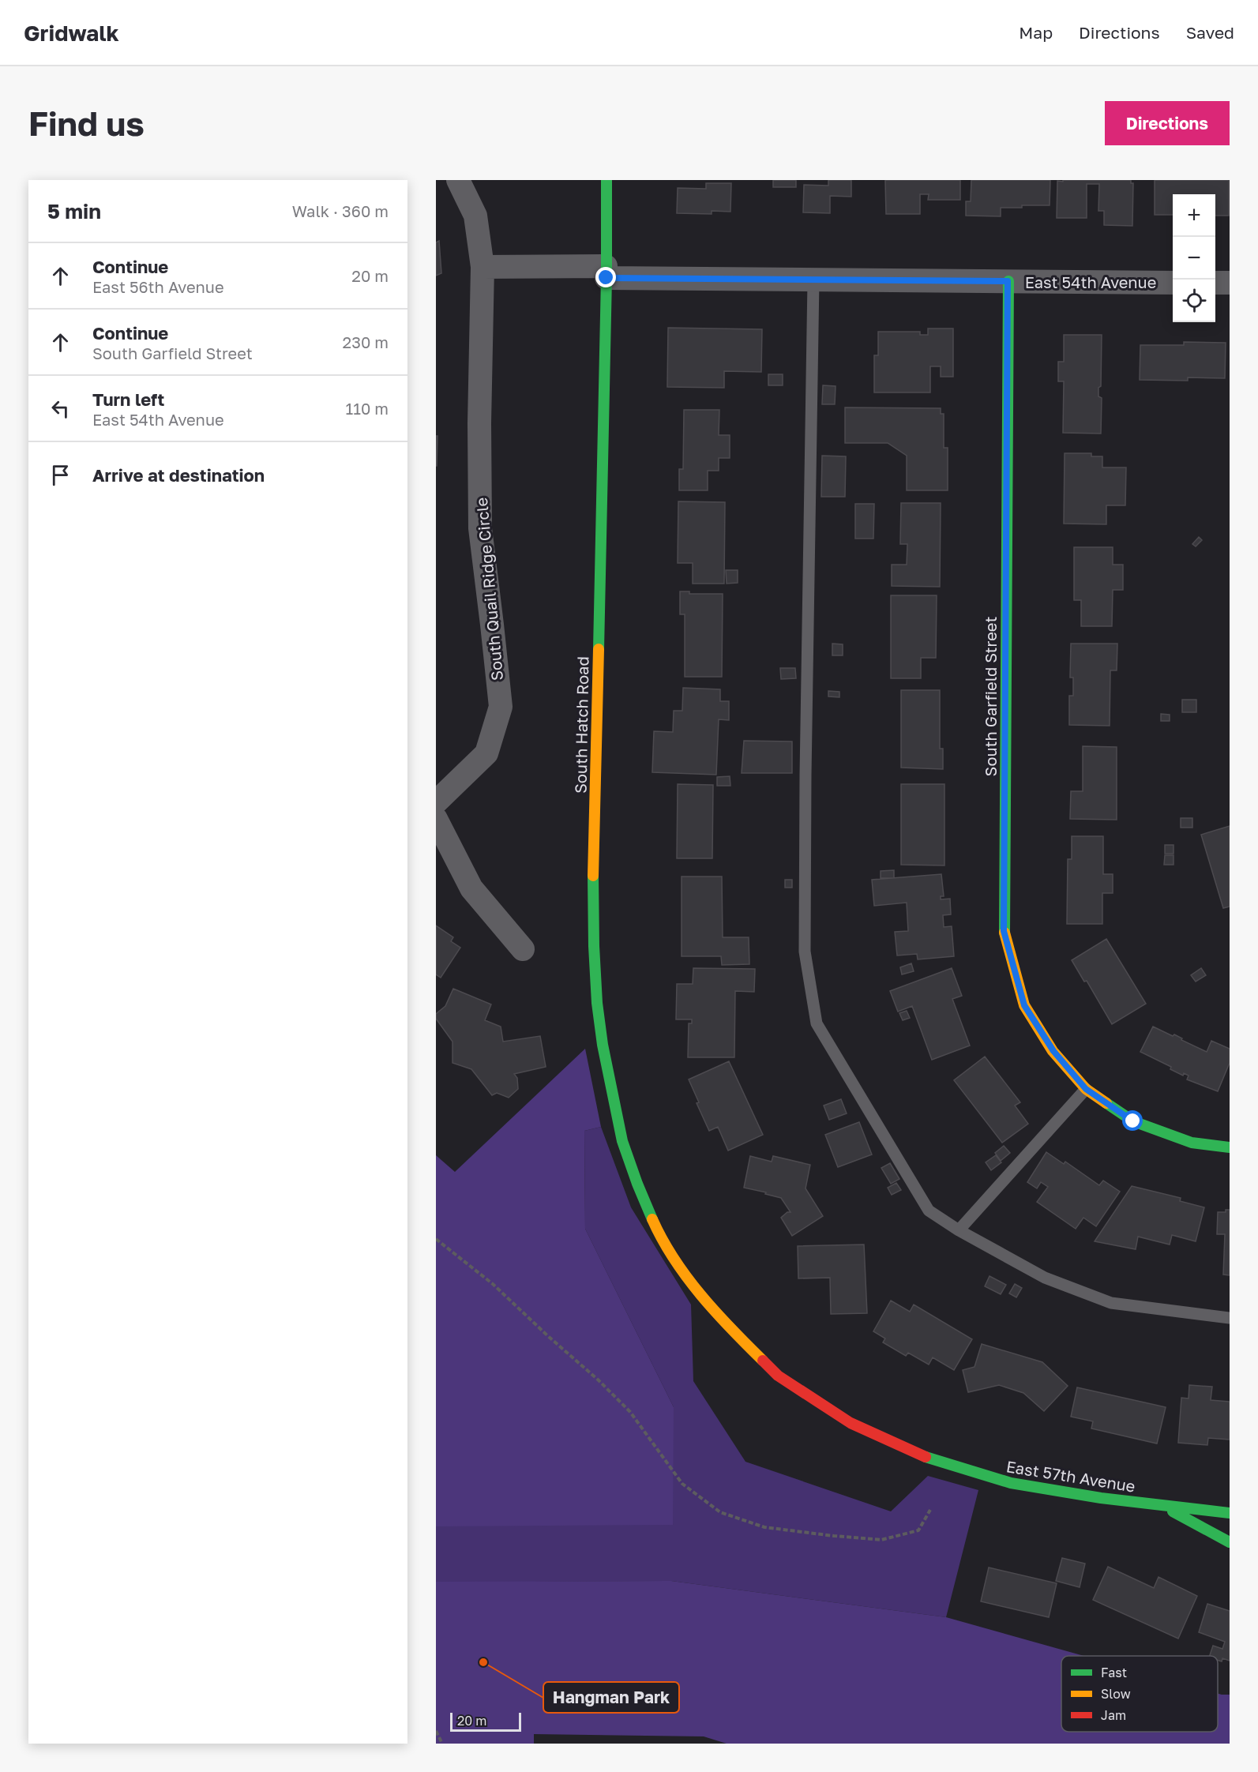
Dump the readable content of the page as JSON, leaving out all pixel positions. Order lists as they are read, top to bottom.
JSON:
{
  "streets": {
    "main road": ["South Garfield Street", "South Hatch Road", "East 57th Avenue"],
    "street": ["East 54th Avenue", "South Quail Ridge Circle"]
  },
  "crossings": [
    ["East 54th Avenue", "South Quail Ridge Circle"],
    ["East 54th Avenue", "South Garfield Street"],
    ["East 54th Avenue", "South Hatch Road"],
    ["South Hatch Road", "East 57th Avenue"]
  ],
  "places": ["Hangman Park"],
  "legend": ["Fast", "Slow", "Jam"],
  "scale_bar": "20 m",
  "page": {
    "header": "Gridwalk",
    "nav": ["Map", "Directions", "Saved"],
    "buttons": "Directions",
    "title": "Find us",
    "heading": ["5 min", "Walk · 360 m"],
    "map_buttons": ["+", "−"],
    "list": [
      ["Continue", "East 56th Avenue", "20 m"],
      ["Continue", "South Garfield Street", "230 m"],
      ["Turn left", "East 54th Avenue", "110 m"],
      "Arrive at destination"
    ],
    "scale": "20 m"
  }
}
